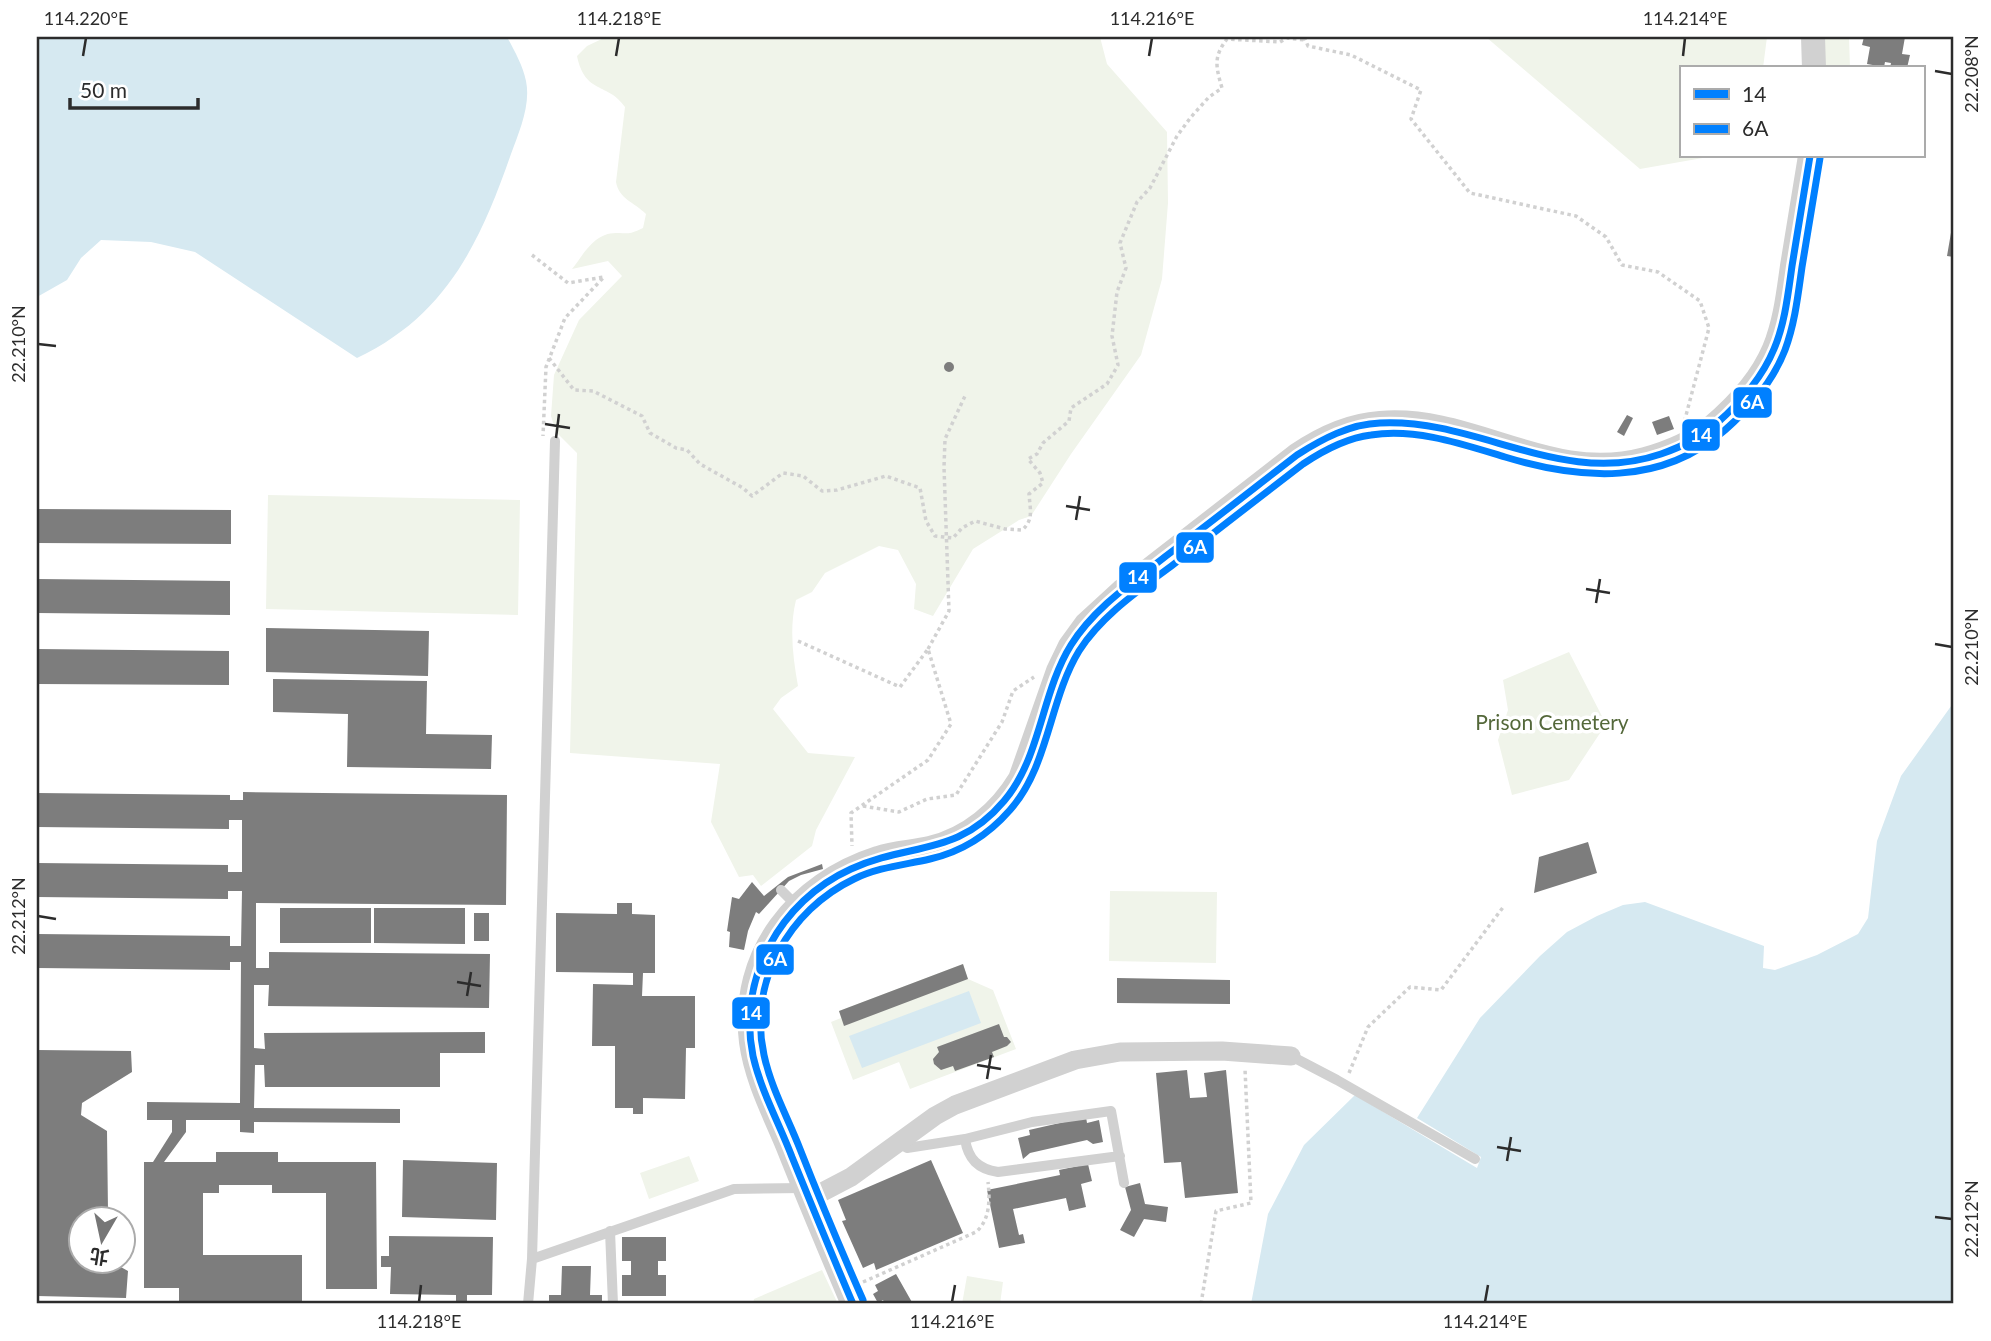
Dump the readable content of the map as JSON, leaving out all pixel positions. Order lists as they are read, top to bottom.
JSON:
{
  "parks": ["Prison Cemetery"],
  "lines": ["transit line 14", "transit line 6A"],
  "legend": ["14", "6A"],
  "scale_bar": "50 m",
  "north": "bottom",
  "coordinates": [
    "114.220°E",
    "114.218°E",
    "114.216°E",
    "114.214°E",
    "22.208°N",
    "22.210°N",
    "22.212°N"
  ]
}
